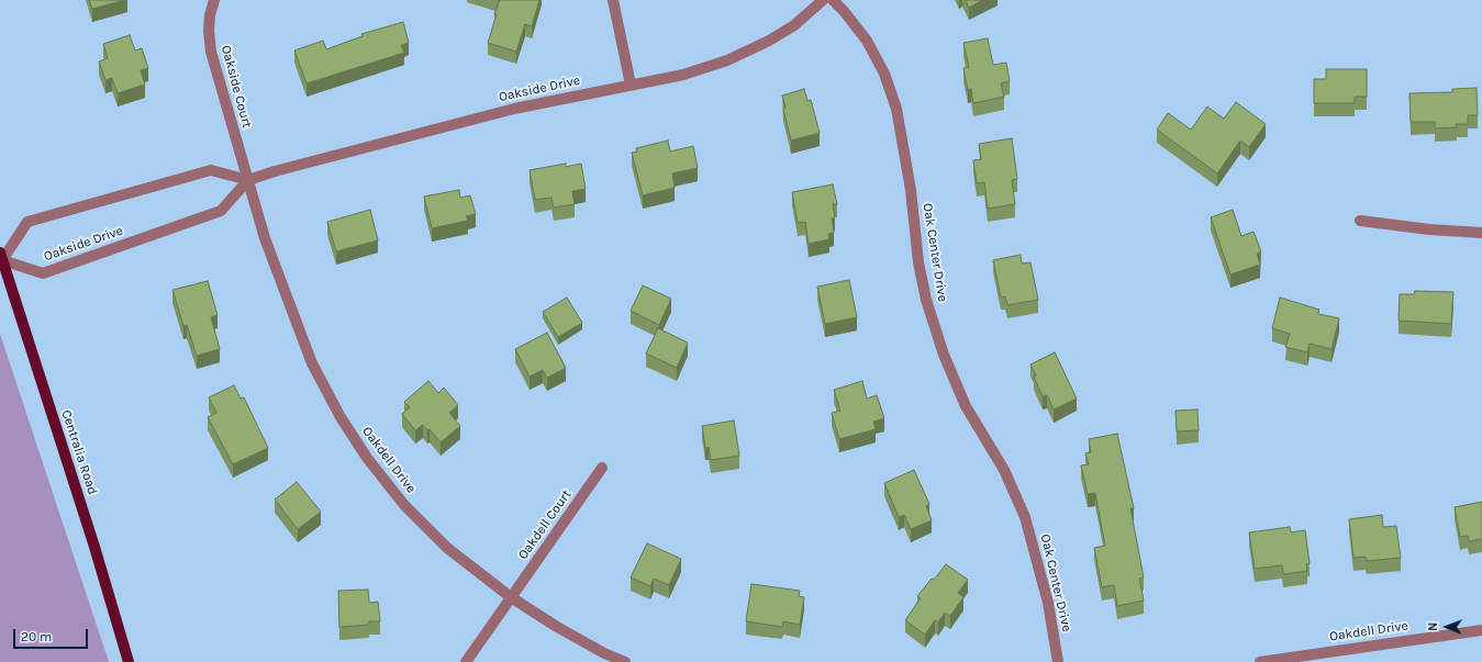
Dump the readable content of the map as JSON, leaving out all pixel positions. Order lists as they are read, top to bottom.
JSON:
{
  "streets": {
    "main road": ["Centralia Road"],
    "street": [
      "Oakside Court",
      "Oakside Drive",
      "Oak Center Drive",
      "Oakdell Drive",
      "Oakdell Court"
    ]
  },
  "crossings": [
    ["Oakside Court", "Oakside Drive"],
    ["Oakside Court", "Oakdell Drive"],
    ["Oakside Drive", "Centralia Road"],
    ["Oakside Drive", "Oakdell Drive"],
    ["Oakdell Drive", "Oakdell Court"]
  ],
  "scale_bar": "20 m",
  "north": "left"
}
